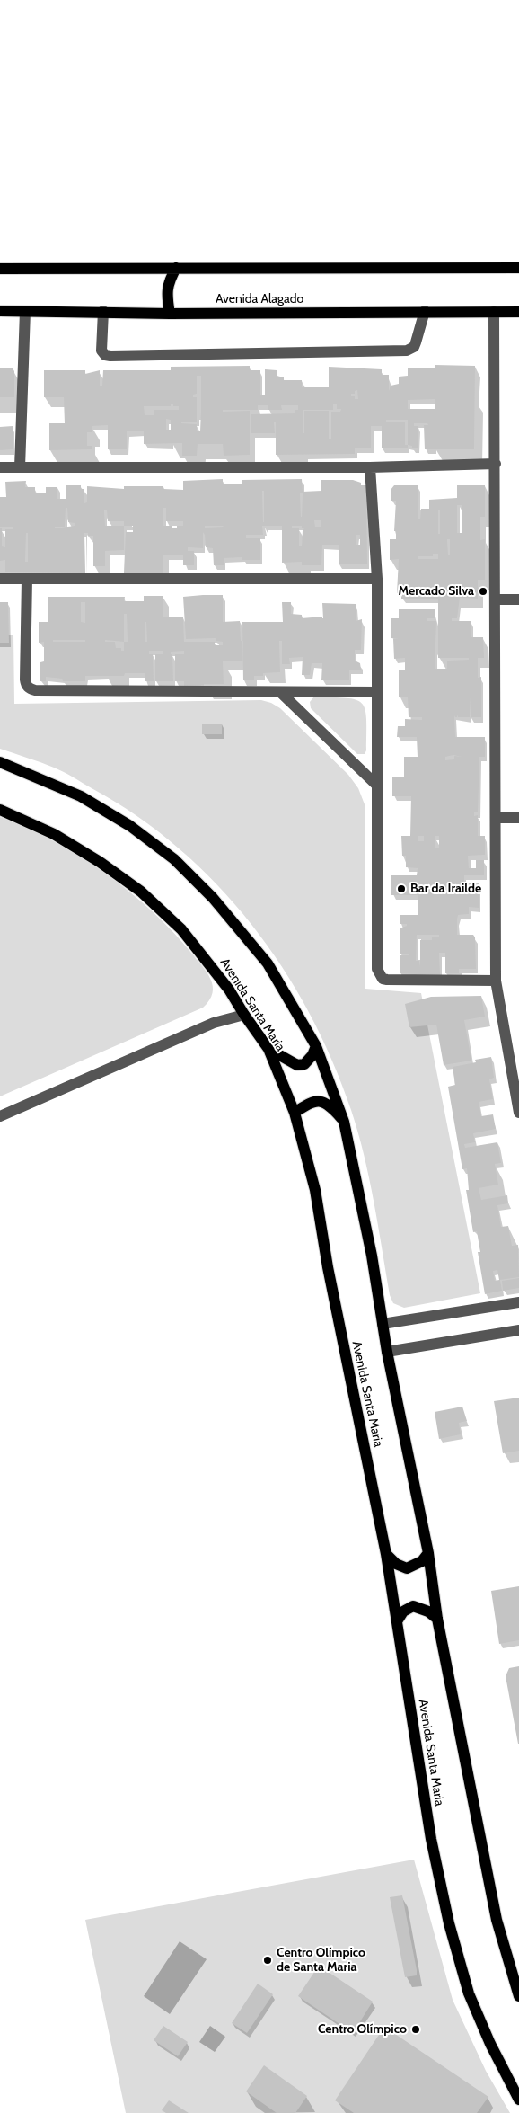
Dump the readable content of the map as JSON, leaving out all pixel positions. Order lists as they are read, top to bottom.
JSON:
{
  "streets": {
    "main road": ["Avenida Alagado", "Avenida Santa Maria"]
  },
  "places": [
    "Mercado Silva",
    "Bar da Irailde",
    "Centro Olímpico de Santa Maria",
    "Centro Olímpico"
  ]
}
